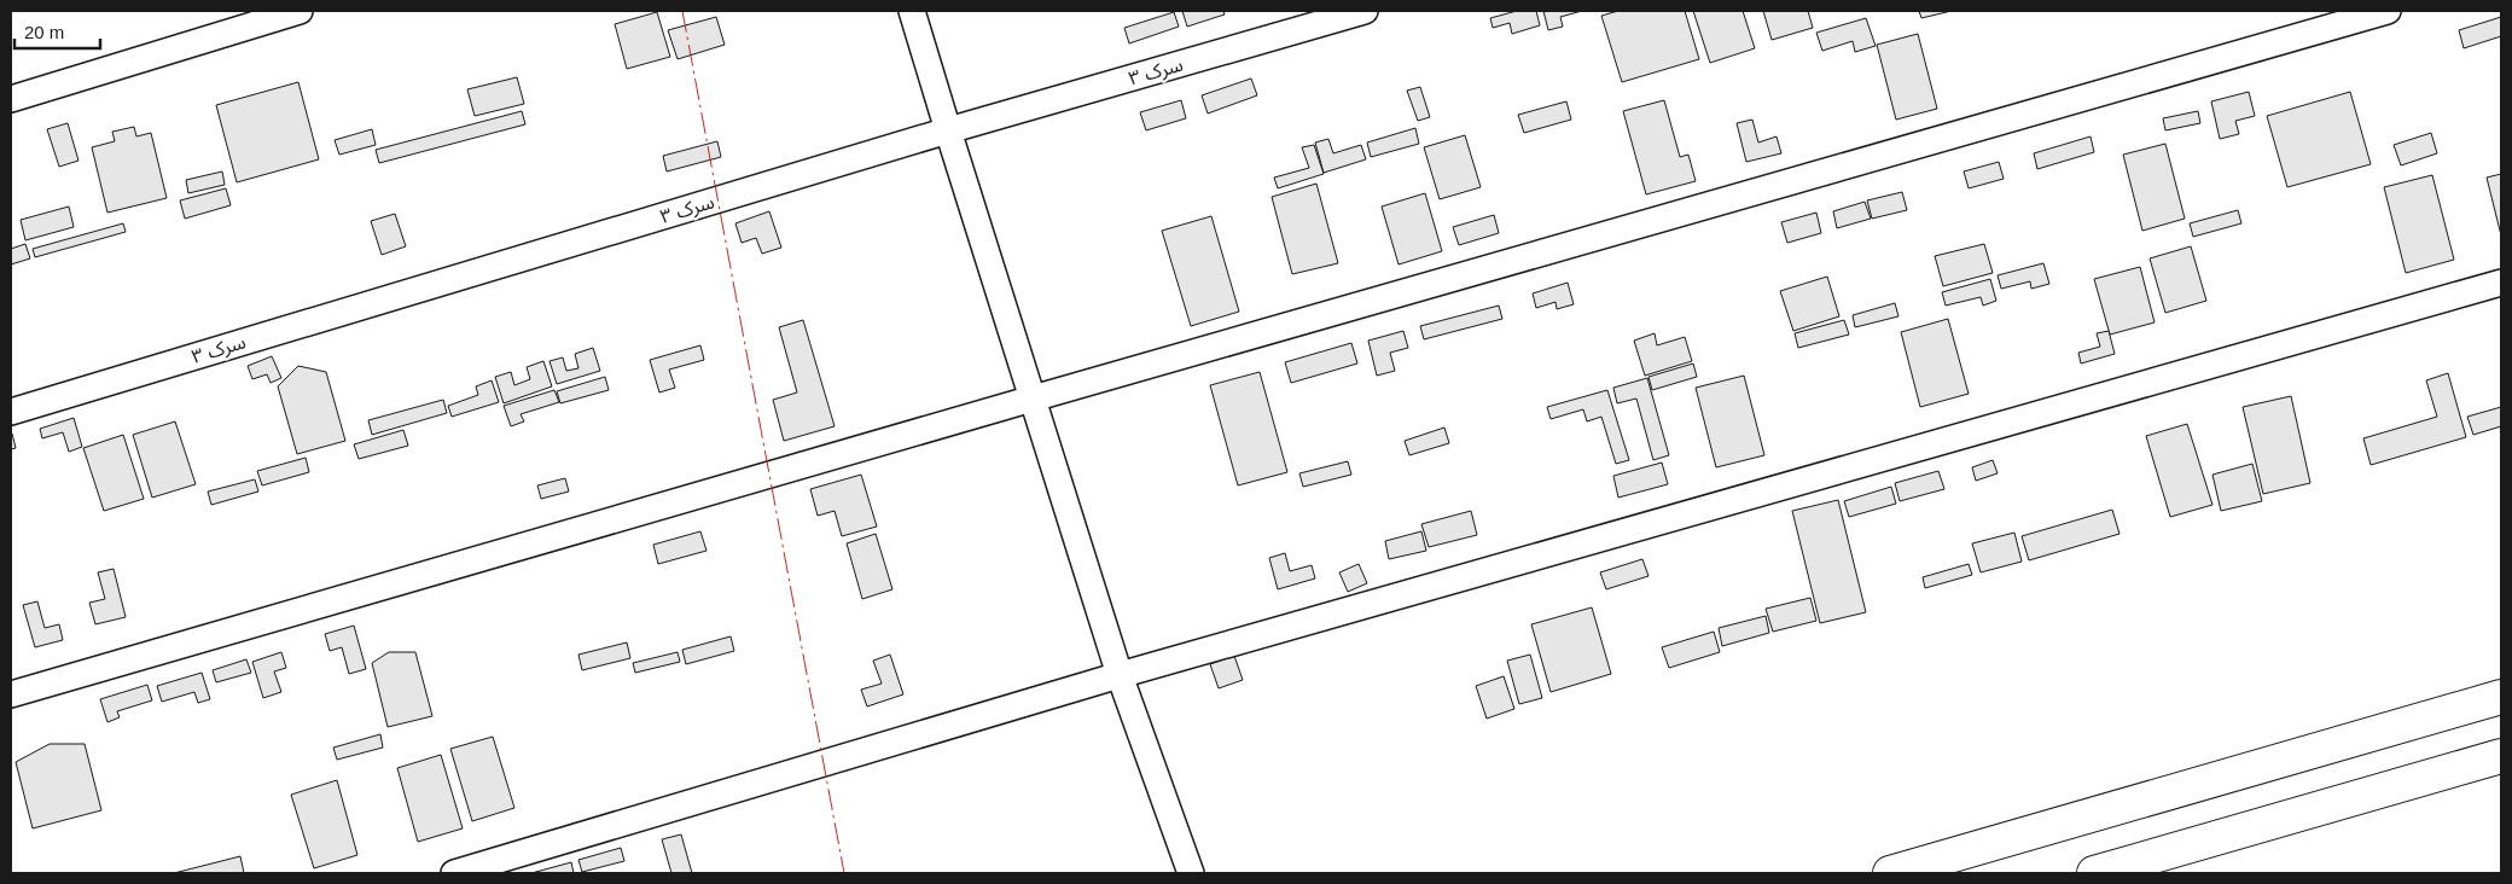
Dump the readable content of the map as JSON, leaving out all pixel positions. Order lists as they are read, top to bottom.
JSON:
{
  "streets": {
    "street": ["سرک ۳"]
  },
  "scale_bar": "20 m"
}
